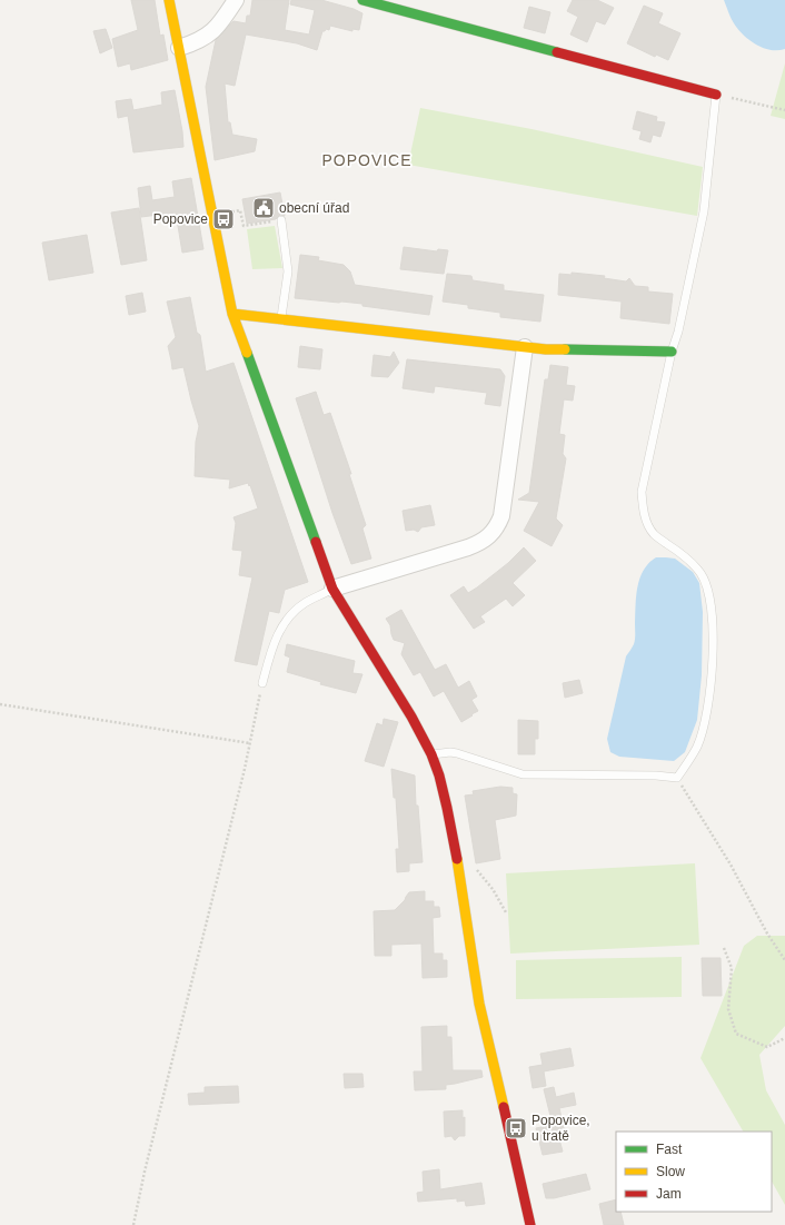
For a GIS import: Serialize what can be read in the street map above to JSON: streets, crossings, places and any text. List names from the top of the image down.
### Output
{
  "districts": ["POPOVICE"],
  "places": {
    "public building": ["obecní úřad"],
    "bus stop": ["Popovice", "Popovice, u tratě"]
  },
  "legend": ["Fast", "Slow", "Jam"]
}
